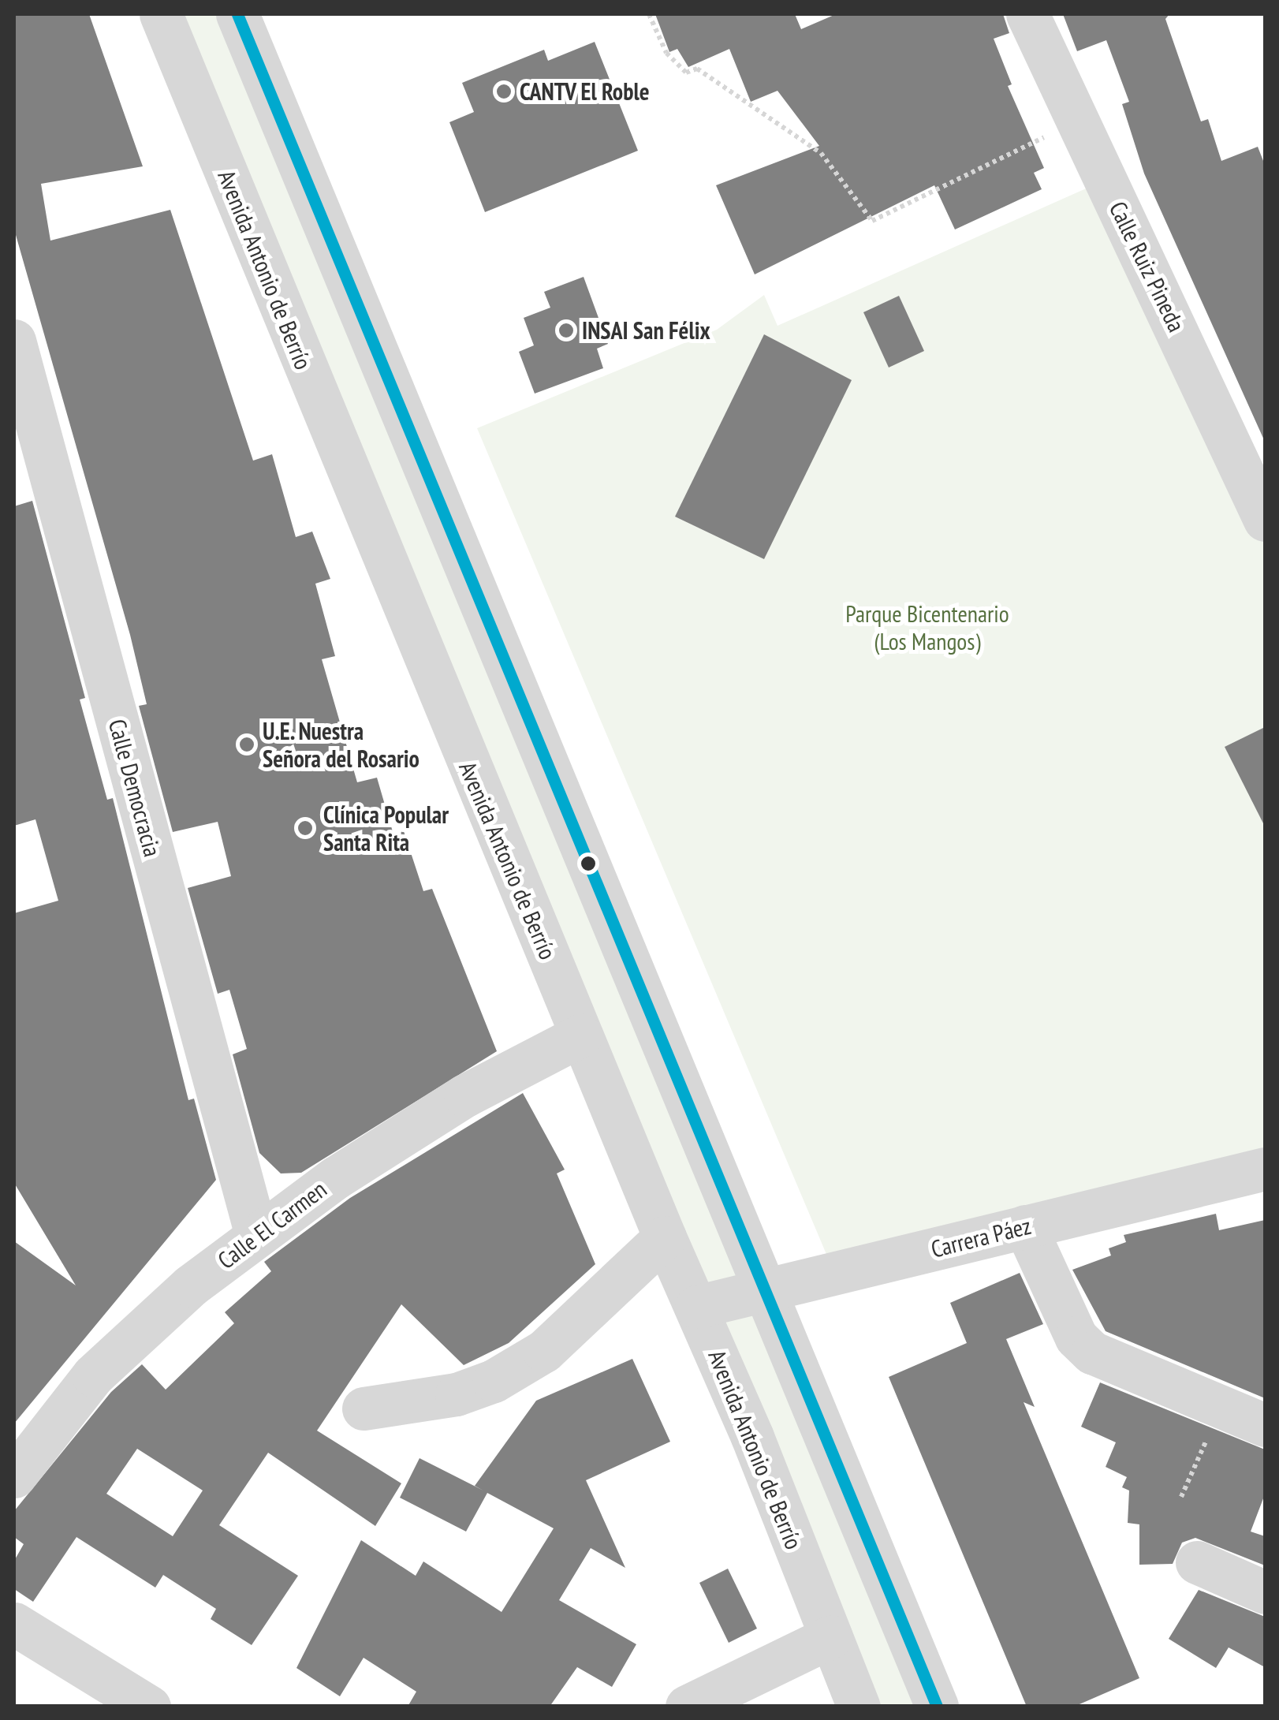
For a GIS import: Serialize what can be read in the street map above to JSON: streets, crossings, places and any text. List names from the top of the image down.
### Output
{
  "streets": {
    "street": [
      "Calle Ruiz Pineda",
      "Avenida Antonio de Berrío",
      "Calle Democracia",
      "Calle El Carmen",
      "Carrera Páez"
    ]
  },
  "crossings": [
    ["Avenida Antonio de Berrío", "Calle El Carmen"],
    ["Avenida Antonio de Berrío", "Carrera Páez"],
    ["Calle Democracia", "Calle El Carmen"]
  ],
  "parks": ["Parque Bicentenario (Los Mangos)"],
  "places": [
    "CANTV El Roble",
    "INSAI San Félix",
    "U.E. Nuestra Señora del Rosario",
    "Clínica Popular Santa Rita"
  ]
}
